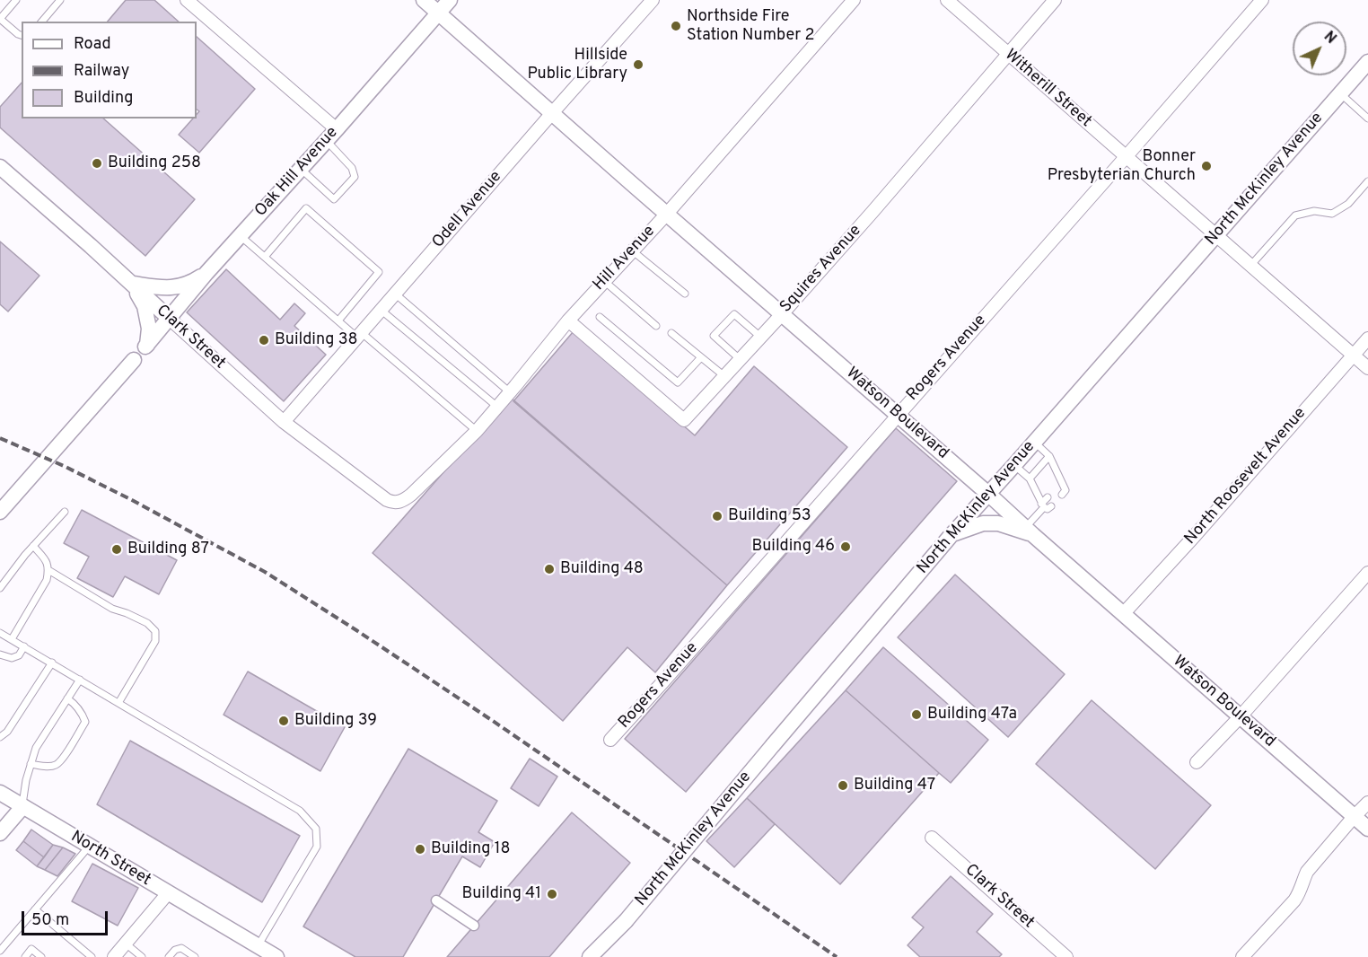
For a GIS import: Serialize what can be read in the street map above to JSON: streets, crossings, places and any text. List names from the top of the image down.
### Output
{
  "streets": {
    "street": [
      "Witherill Street",
      "Oak Hill Avenue",
      "North McKinley Avenue",
      "Odell Avenue",
      "Hill Avenue",
      "Squires Avenue",
      "Clark Street",
      "Rogers Avenue",
      "Watson Boulevard",
      "North Roosevelt Avenue",
      "North Street"
    ]
  },
  "crossings": [
    ["Witherill Street", "North McKinley Avenue"],
    ["Witherill Street", "Squires Avenue"],
    ["Witherill Street", "Rogers Avenue"],
    ["Witherill Street", "North Roosevelt Avenue"],
    ["Oak Hill Avenue", "Clark Street"],
    ["Oak Hill Avenue", "Watson Boulevard"],
    ["North McKinley Avenue", "Watson Boulevard"],
    ["Odell Avenue", "Clark Street"],
    ["Odell Avenue", "Watson Boulevard"],
    ["Hill Avenue", "Squires Avenue"],
    ["Hill Avenue", "Clark Street"],
    ["Hill Avenue", "Watson Boulevard"],
    ["Squires Avenue", "Watson Boulevard"],
    ["Rogers Avenue", "Watson Boulevard"],
    ["Watson Boulevard", "North Roosevelt Avenue"]
  ],
  "places": [
    "Northside Fire Station Number 2",
    "Hillside Public Library",
    "Building 258",
    "Bonner Presbyterian Church",
    "Building 38",
    "Building 53",
    "Building 46",
    "Building 87",
    "Building 48",
    "Building 47a",
    "Building 39",
    "Building 47",
    "Building 18",
    "Building 41"
  ],
  "legend": ["Road", "Railway", "Building"],
  "scale_bar": "50 m",
  "north": "top right"
}
